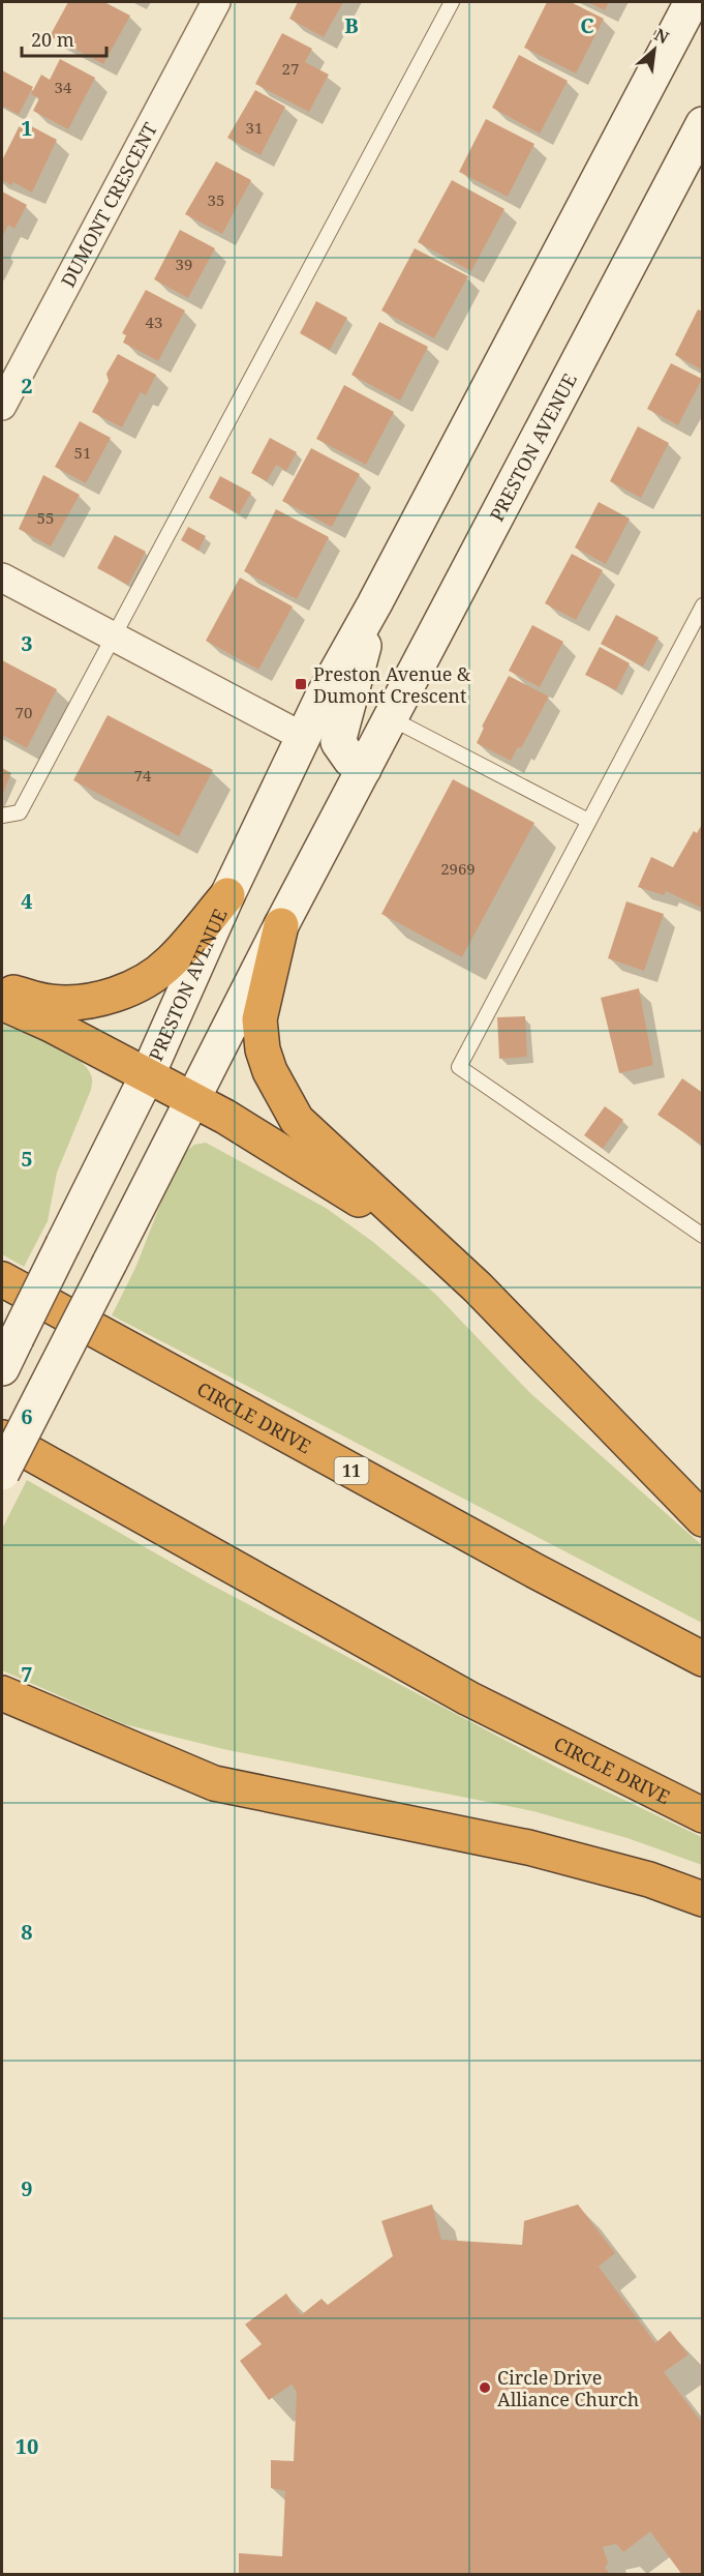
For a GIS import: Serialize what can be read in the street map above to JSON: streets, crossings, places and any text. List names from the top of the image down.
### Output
{
  "streets": {
    "highway": ["CIRCLE DRIVE", "11"],
    "main road": ["PRESTON AVENUE"],
    "street": ["DUMONT CRESCENT"]
  },
  "places": {
    "transit": ["Preston Avenue & Dumont Crescent"],
    "other": ["Circle Drive Alliance Church"]
  },
  "house_numbers": [
    "27",
    "34",
    "31",
    "35",
    "39",
    "43",
    "51",
    "55",
    "70",
    "74",
    "2969"
  ],
  "scale_bar": "20 m",
  "north": "top right",
  "grid": {
    "columns": ["B", "C"],
    "rows": [
      "1",
      "2",
      "3",
      "4",
      "5",
      "6",
      "7",
      "8",
      "9",
      "10"
    ]
  }
}
